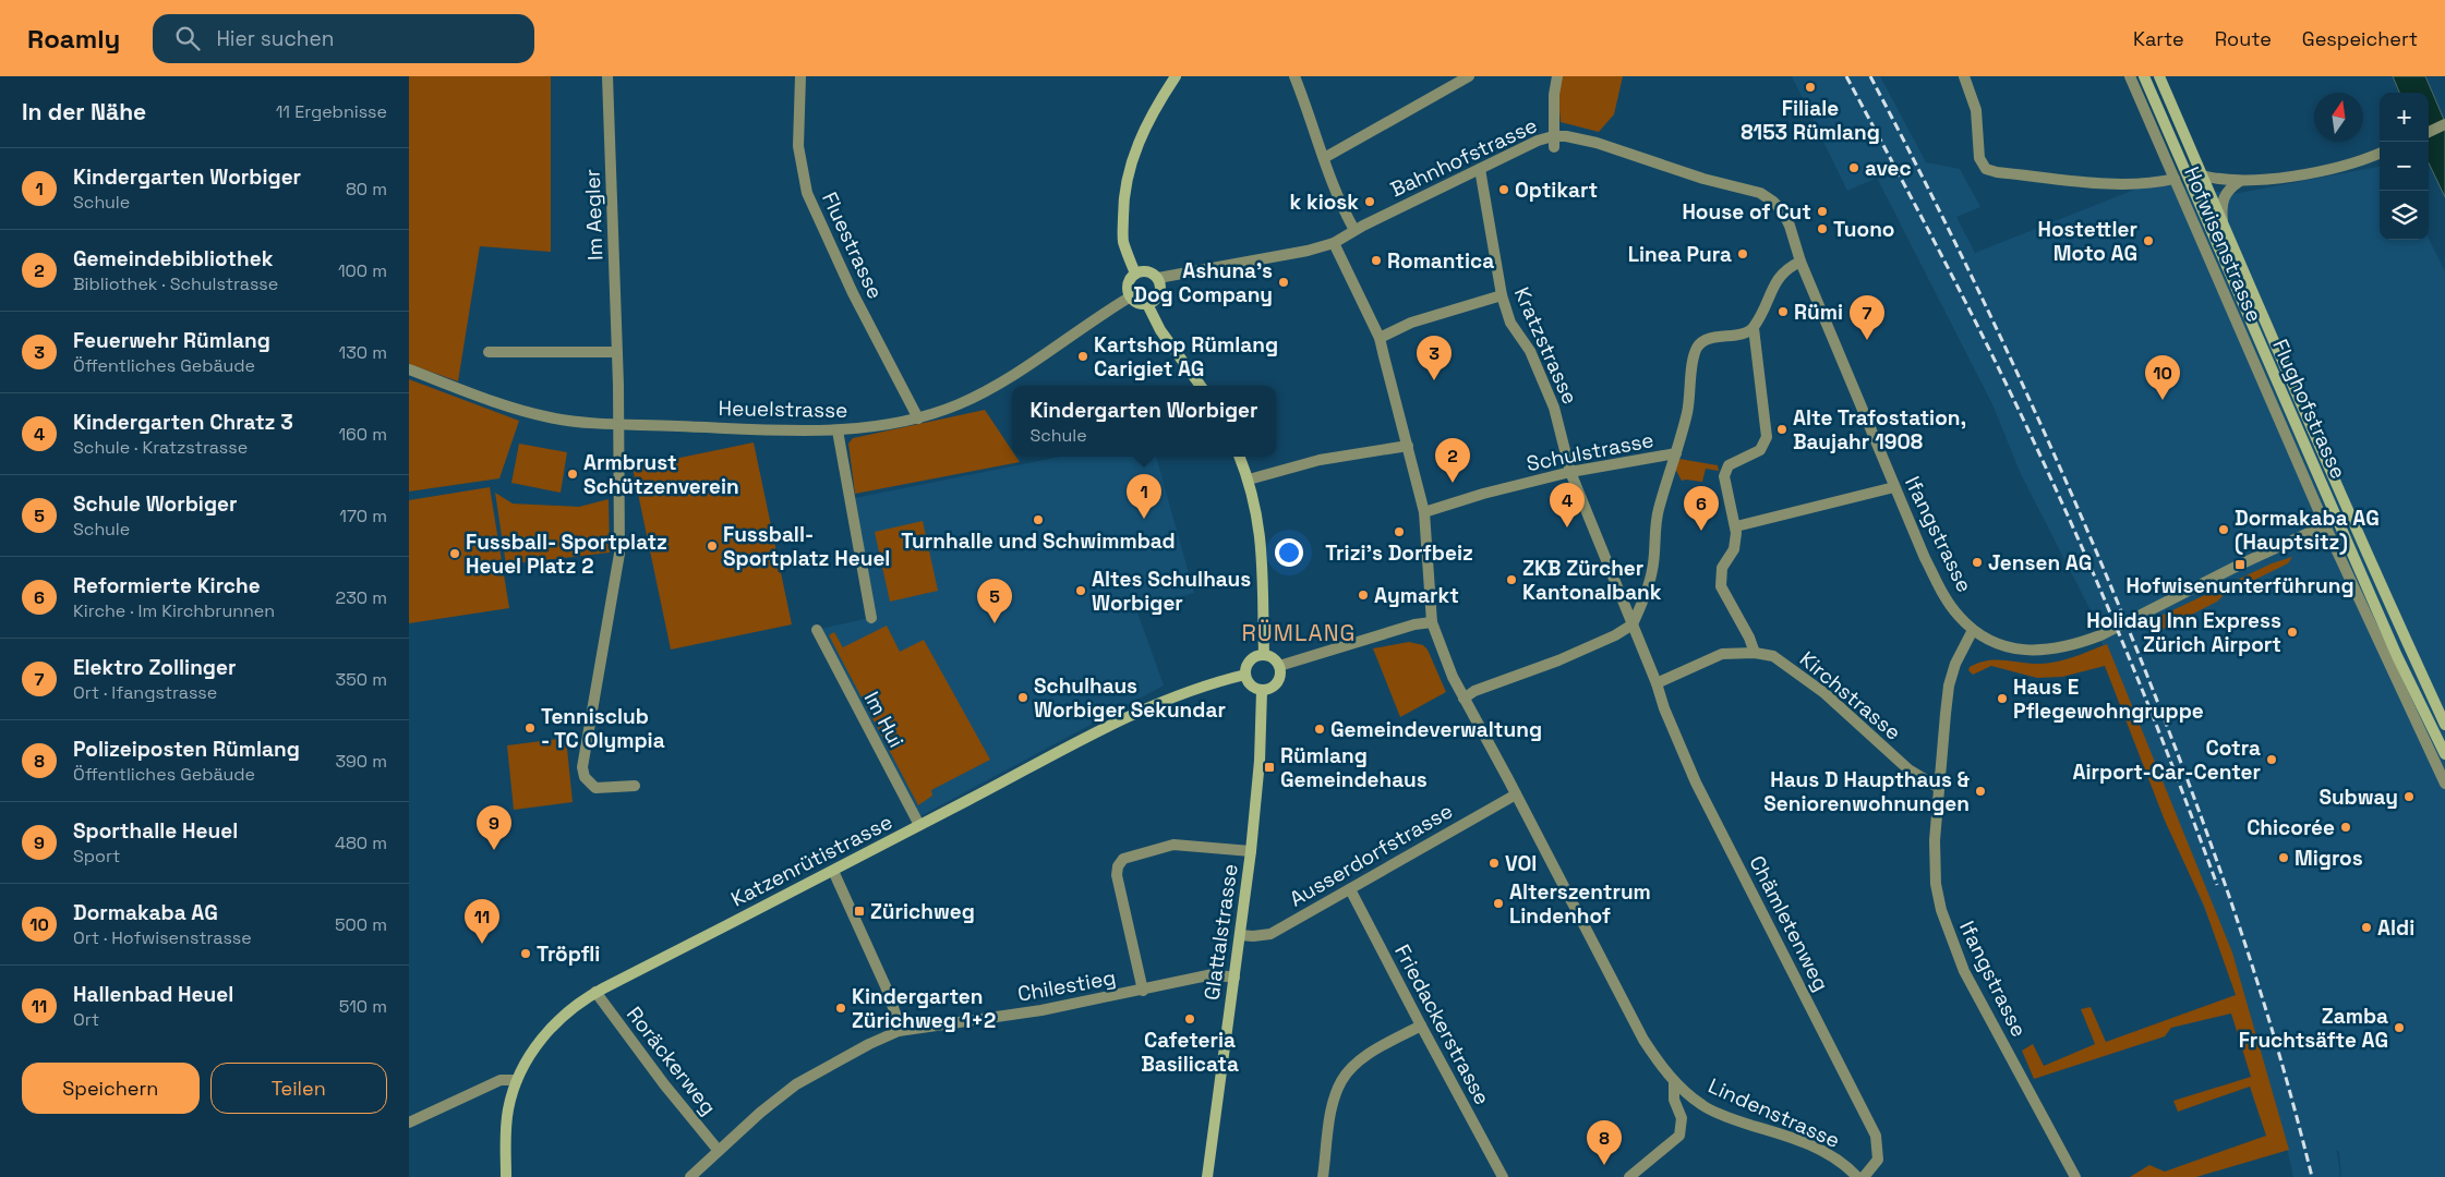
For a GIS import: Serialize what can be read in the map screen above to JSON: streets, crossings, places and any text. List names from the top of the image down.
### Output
{
  "streets": {
    "street": [
      "Bahnhofstrasse",
      "Im Aegler",
      "Hofwisenstrasse",
      "Fluestrasse",
      "Kratzstrasse",
      "Heuelstrasse",
      "Flughofstrasse",
      "Schulstrasse",
      "Ifangstrasse",
      "Kirchstrasse",
      "Im Hui",
      "Ausserdorfstrasse",
      "Katzenrütistrasse",
      "Chämletenweg",
      "Glattalstrasse",
      "Chilestieg",
      "Friedackerstrasse",
      "Roräckerweg",
      "Lindenstrasse"
    ]
  },
  "crossings": [
    ["Bahnhofstrasse", "Kratzstrasse"],
    ["Bahnhofstrasse", "Heuelstrasse"],
    ["Bahnhofstrasse", "Ifangstrasse"],
    ["Bahnhofstrasse", "Lindenstrasse"],
    ["Im Aegler", "Heuelstrasse"],
    ["Fluestrasse", "Heuelstrasse"],
    ["Kratzstrasse", "Schulstrasse"],
    ["Schulstrasse", "Lindenstrasse"],
    ["Ifangstrasse", "Kirchstrasse"],
    ["Kirchstrasse", "Chämletenweg"],
    ["Im Hui", "Katzenrütistrasse"],
    ["Ausserdorfstrasse", "Glattalstrasse"],
    ["Ausserdorfstrasse", "Friedackerstrasse"],
    ["Ausserdorfstrasse", "Lindenstrasse"],
    ["Katzenrütistrasse", "Glattalstrasse"],
    ["Katzenrütistrasse", "Roräckerweg"],
    ["Glattalstrasse", "Chilestieg"],
    ["Chilestieg", "Roräckerweg"]
  ],
  "districts": ["RÜMLANG"],
  "places": {
    "other": [
      "Filiale 8153 Rümlang",
      "avec",
      "Optikart",
      "k kiosk",
      "House of Cut",
      "Tuono",
      "Hostettler Moto AG",
      "Linea Pura",
      "Romantica",
      "Ashuna's Dog Company",
      "Rümi",
      "Kartshop Rümlang Carigiet AG",
      "Alte Trafostation, Baujahr 1908",
      "Armbrust Schützenverein",
      "Turnhalle und Schwimmbad",
      "Dormakaba AG (Hauptsitz)",
      "Trizi's Dorfbeiz",
      "Fussball- Sportplatz Heuel",
      "Fussball- Sportplatz Heuel Platz 2",
      "Jensen AG",
      "ZKB Zürcher Kantonalbank",
      "Altes Schulhaus Worbiger",
      "Aymarkt",
      "Holiday Inn Express Zürich Airport",
      "Schulhaus Worbiger Sekundar",
      "Haus E Pflegewohngruppe",
      "Tennisclub - TC Olympia",
      "Gemeindeverwaltung",
      "Cotra Airport-Car-Center",
      "Haus D Haupthaus & Seniorenwohnungen",
      "Subway",
      "Chicorée",
      "Migros",
      "VOI",
      "Alterszentrum Lindenhof",
      "Aldi",
      "Tröpfli",
      "Kindergarten Zürichweg 1+2",
      "Cafeteria Basilicata",
      "Zamba Fruchtsäfte AG"
    ],
    "transit": ["Hofwisenunterführung", "Rümlang Gemeindehaus", "Zürichweg"]
  },
  "north": "top",
  "page": {
    "header": "Roamly",
    "search": "Hier suchen",
    "nav": ["Karte", "Route", "Gespeichert"],
    "heading": ["In der Nähe", "11 Ergebnisse"],
    "map_buttons": ["+", "−"],
    "list": [
      {
        "mark": "1",
        "name": "Kindergarten Worbiger",
        "note": "Schule",
        "value": "80 m"
      },
      {
        "mark": "2",
        "name": "Gemeindebibliothek",
        "note": "Bibliothek · Schulstrasse",
        "value": "100 m"
      },
      {
        "mark": "3",
        "name": "Feuerwehr Rümlang",
        "note": "Öffentliches Gebäude",
        "value": "130 m"
      },
      {
        "mark": "4",
        "name": "Kindergarten Chratz 3",
        "note": "Schule · Kratzstrasse",
        "value": "160 m"
      },
      {
        "mark": "5",
        "name": "Schule Worbiger",
        "note": "Schule",
        "value": "170 m"
      },
      {
        "mark": "6",
        "name": "Reformierte Kirche",
        "note": "Kirche · Im Kirchbrunnen",
        "value": "230 m"
      },
      {
        "mark": "7",
        "name": "Elektro Zollinger",
        "note": "Ort · Ifangstrasse",
        "value": "350 m"
      },
      {
        "mark": "8",
        "name": "Polizeiposten Rümlang",
        "note": "Öffentliches Gebäude",
        "value": "390 m"
      },
      {
        "mark": "9",
        "name": "Sporthalle Heuel",
        "note": "Sport",
        "value": "480 m"
      },
      {
        "mark": "10",
        "name": "Dormakaba AG",
        "note": "Ort · Hofwisenstrasse",
        "value": "500 m"
      },
      {
        "mark": "11",
        "name": "Hallenbad Heuel",
        "note": "Ort",
        "value": "510 m"
      }
    ],
    "pins": [
      "7",
      "3",
      "10",
      "2",
      "1",
      "4",
      "6",
      "5",
      "9",
      "11",
      "8"
    ],
    "popup": ["Kindergarten Worbiger", "Schule"],
    "buttons": ["Speichern", "Teilen"]
  }
}
